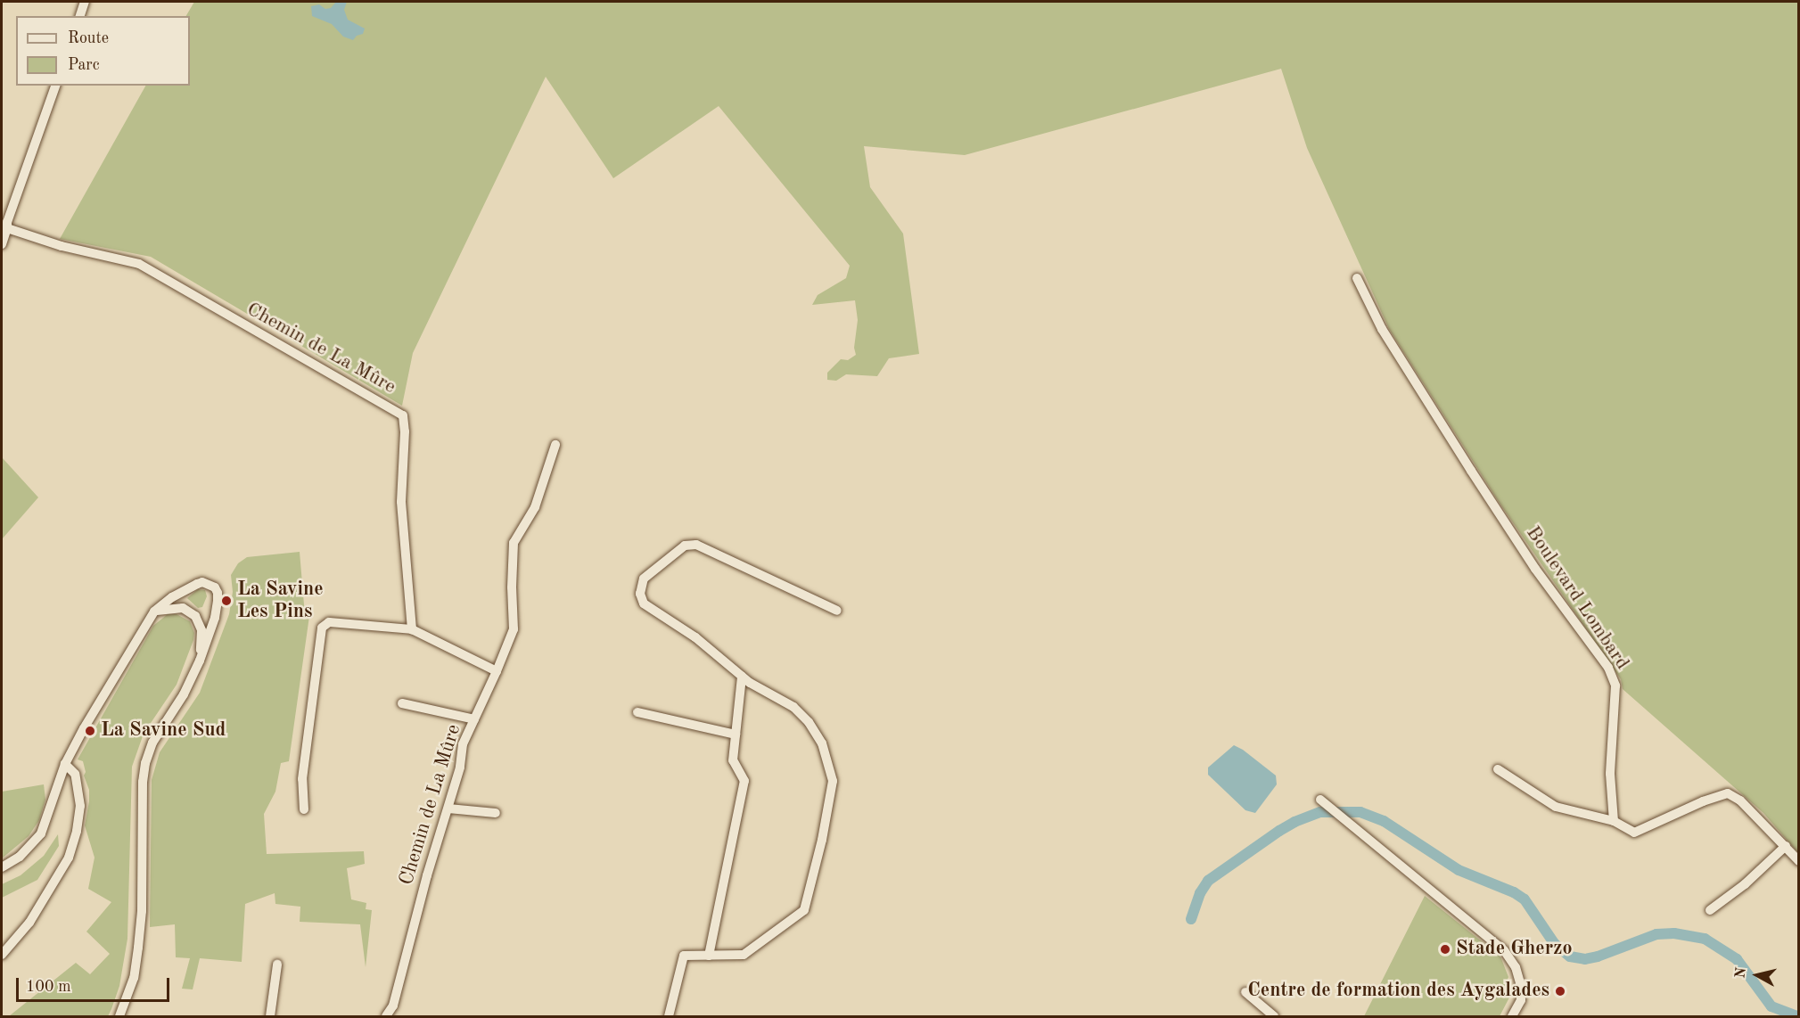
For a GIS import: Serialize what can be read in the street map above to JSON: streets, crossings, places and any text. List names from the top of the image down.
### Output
{
  "streets": {
    "street": ["Chemin de La Mûre", "Boulevard Lombard"]
  },
  "places": [
    "La Savine Les Pins",
    "La Savine Sud",
    "Stade Gherzo",
    "Centre de formation des Aygalades"
  ],
  "legend": ["Route", "Parc"],
  "scale_bar": "100 m",
  "north": "left"
}
